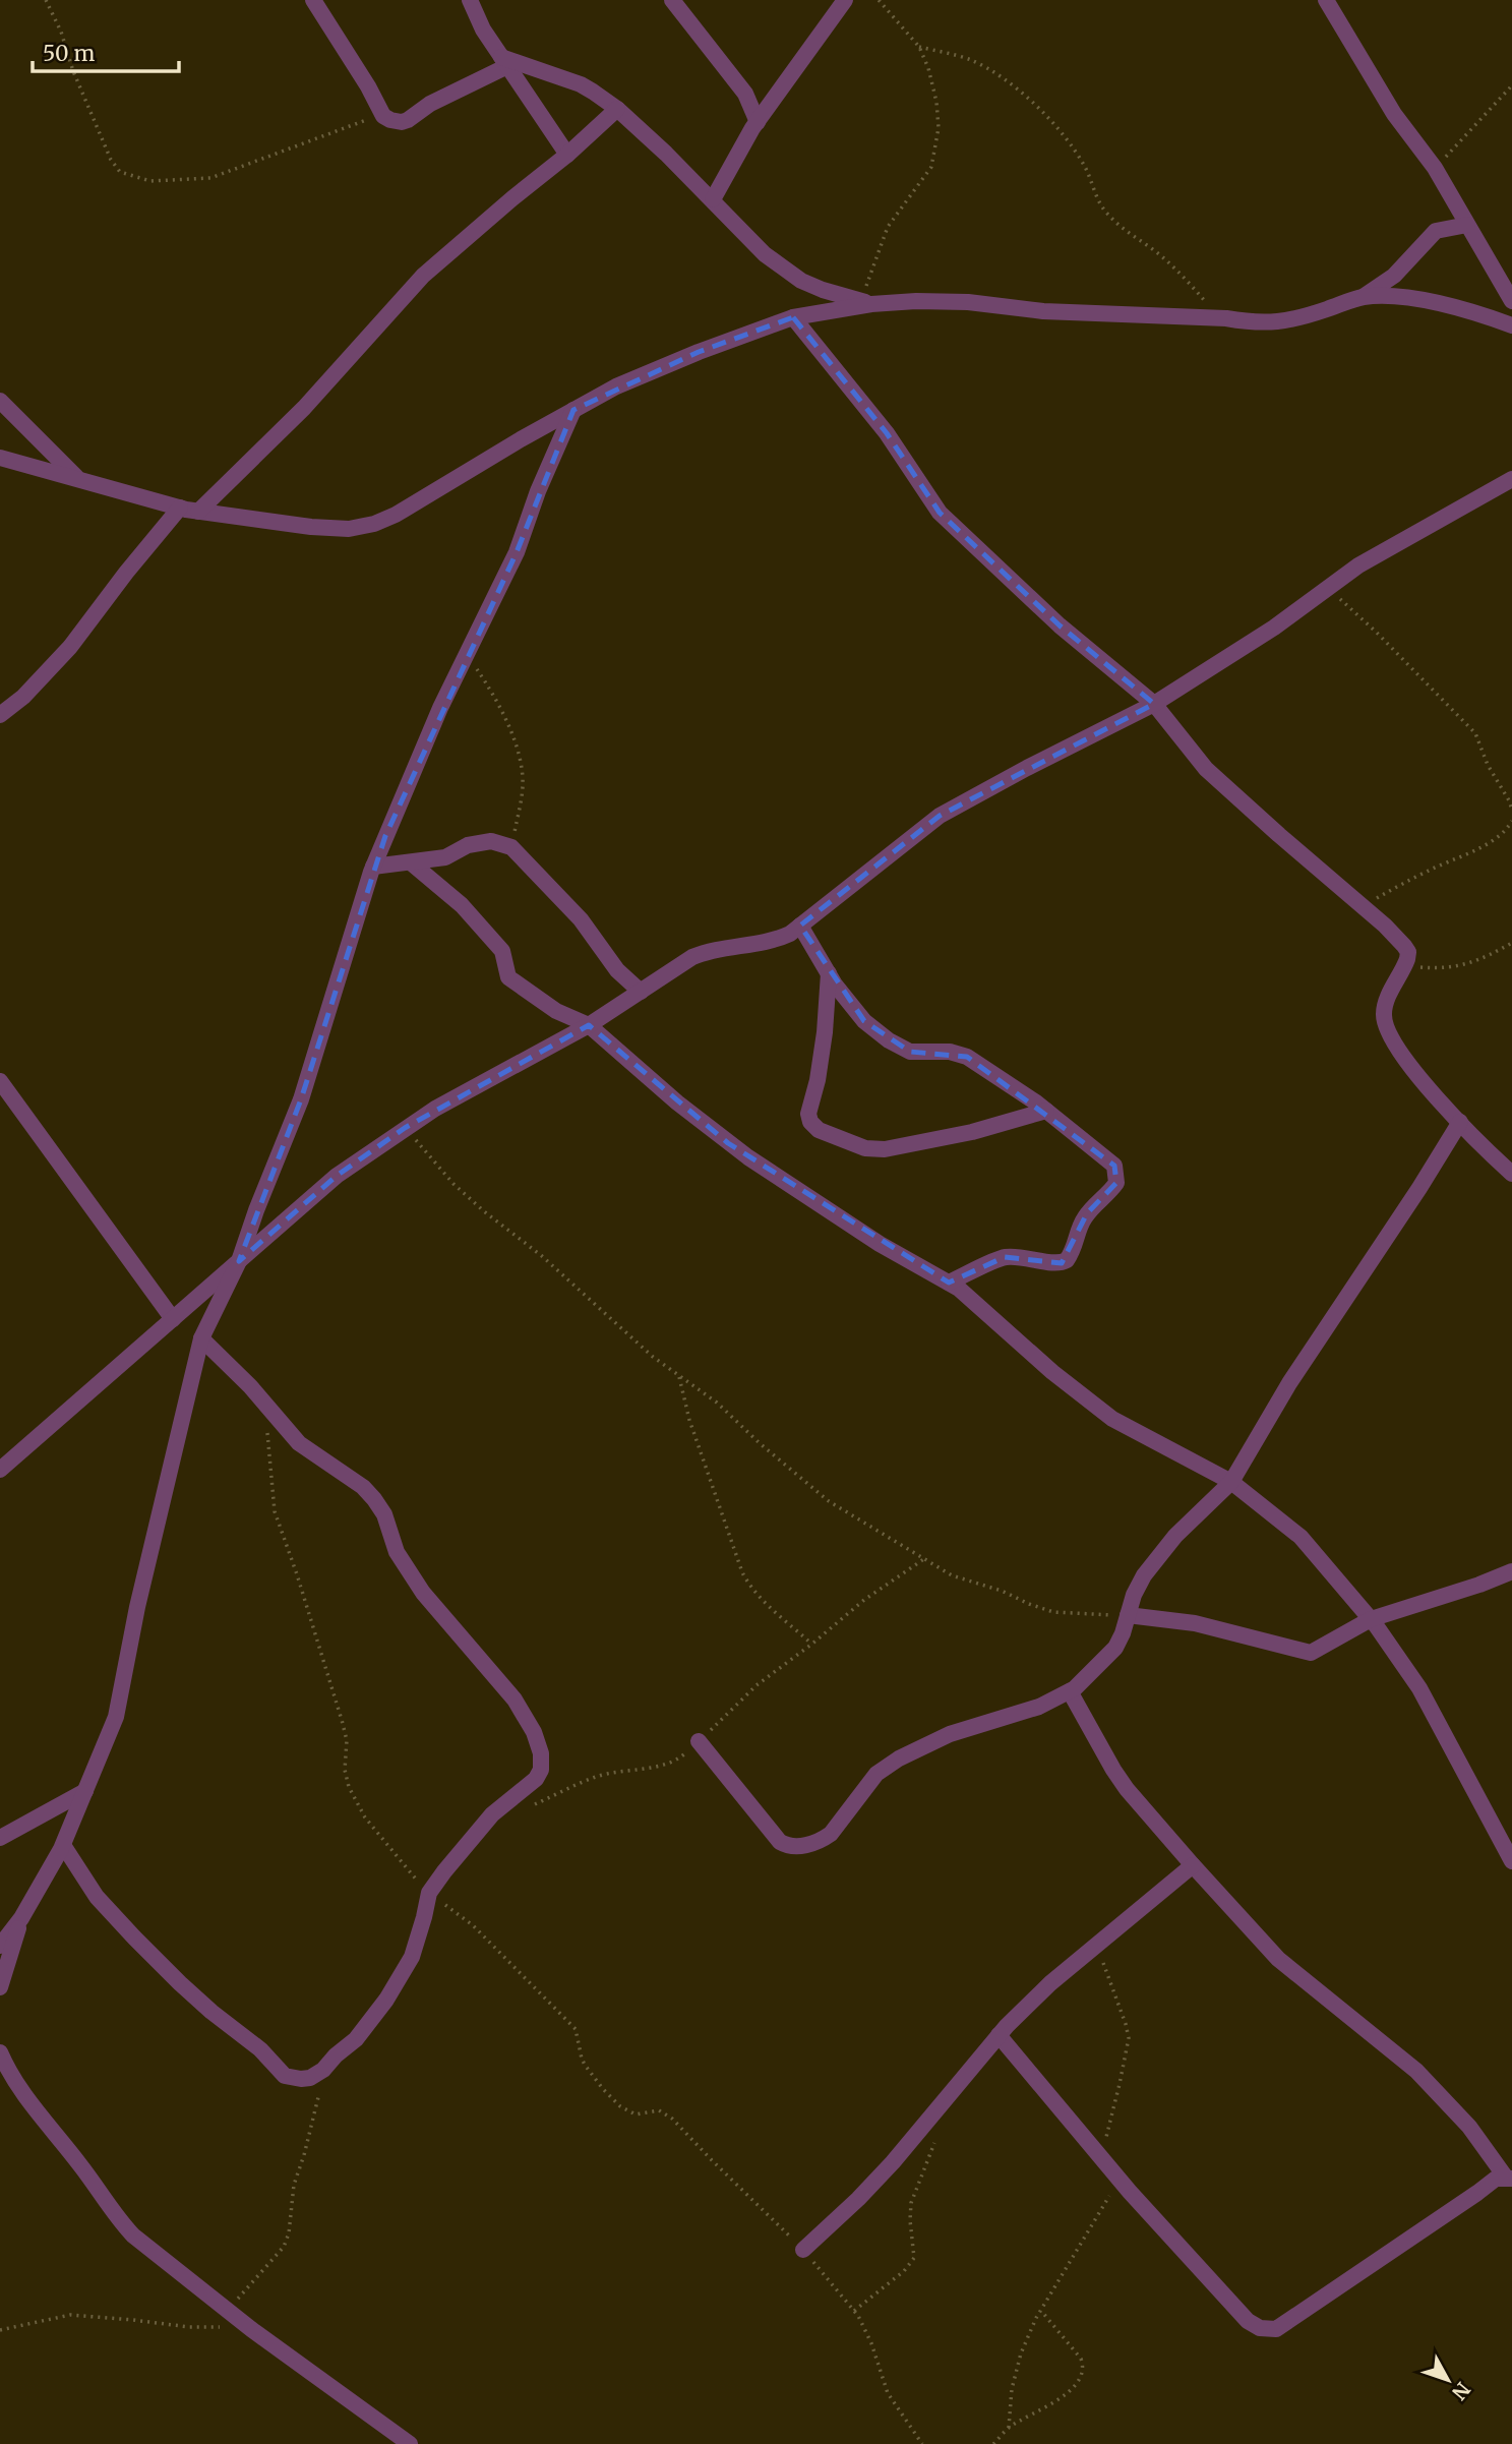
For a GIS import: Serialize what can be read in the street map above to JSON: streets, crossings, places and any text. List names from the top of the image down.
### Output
{
  "scale_bar": "50 m",
  "north": "bottom right"
}
